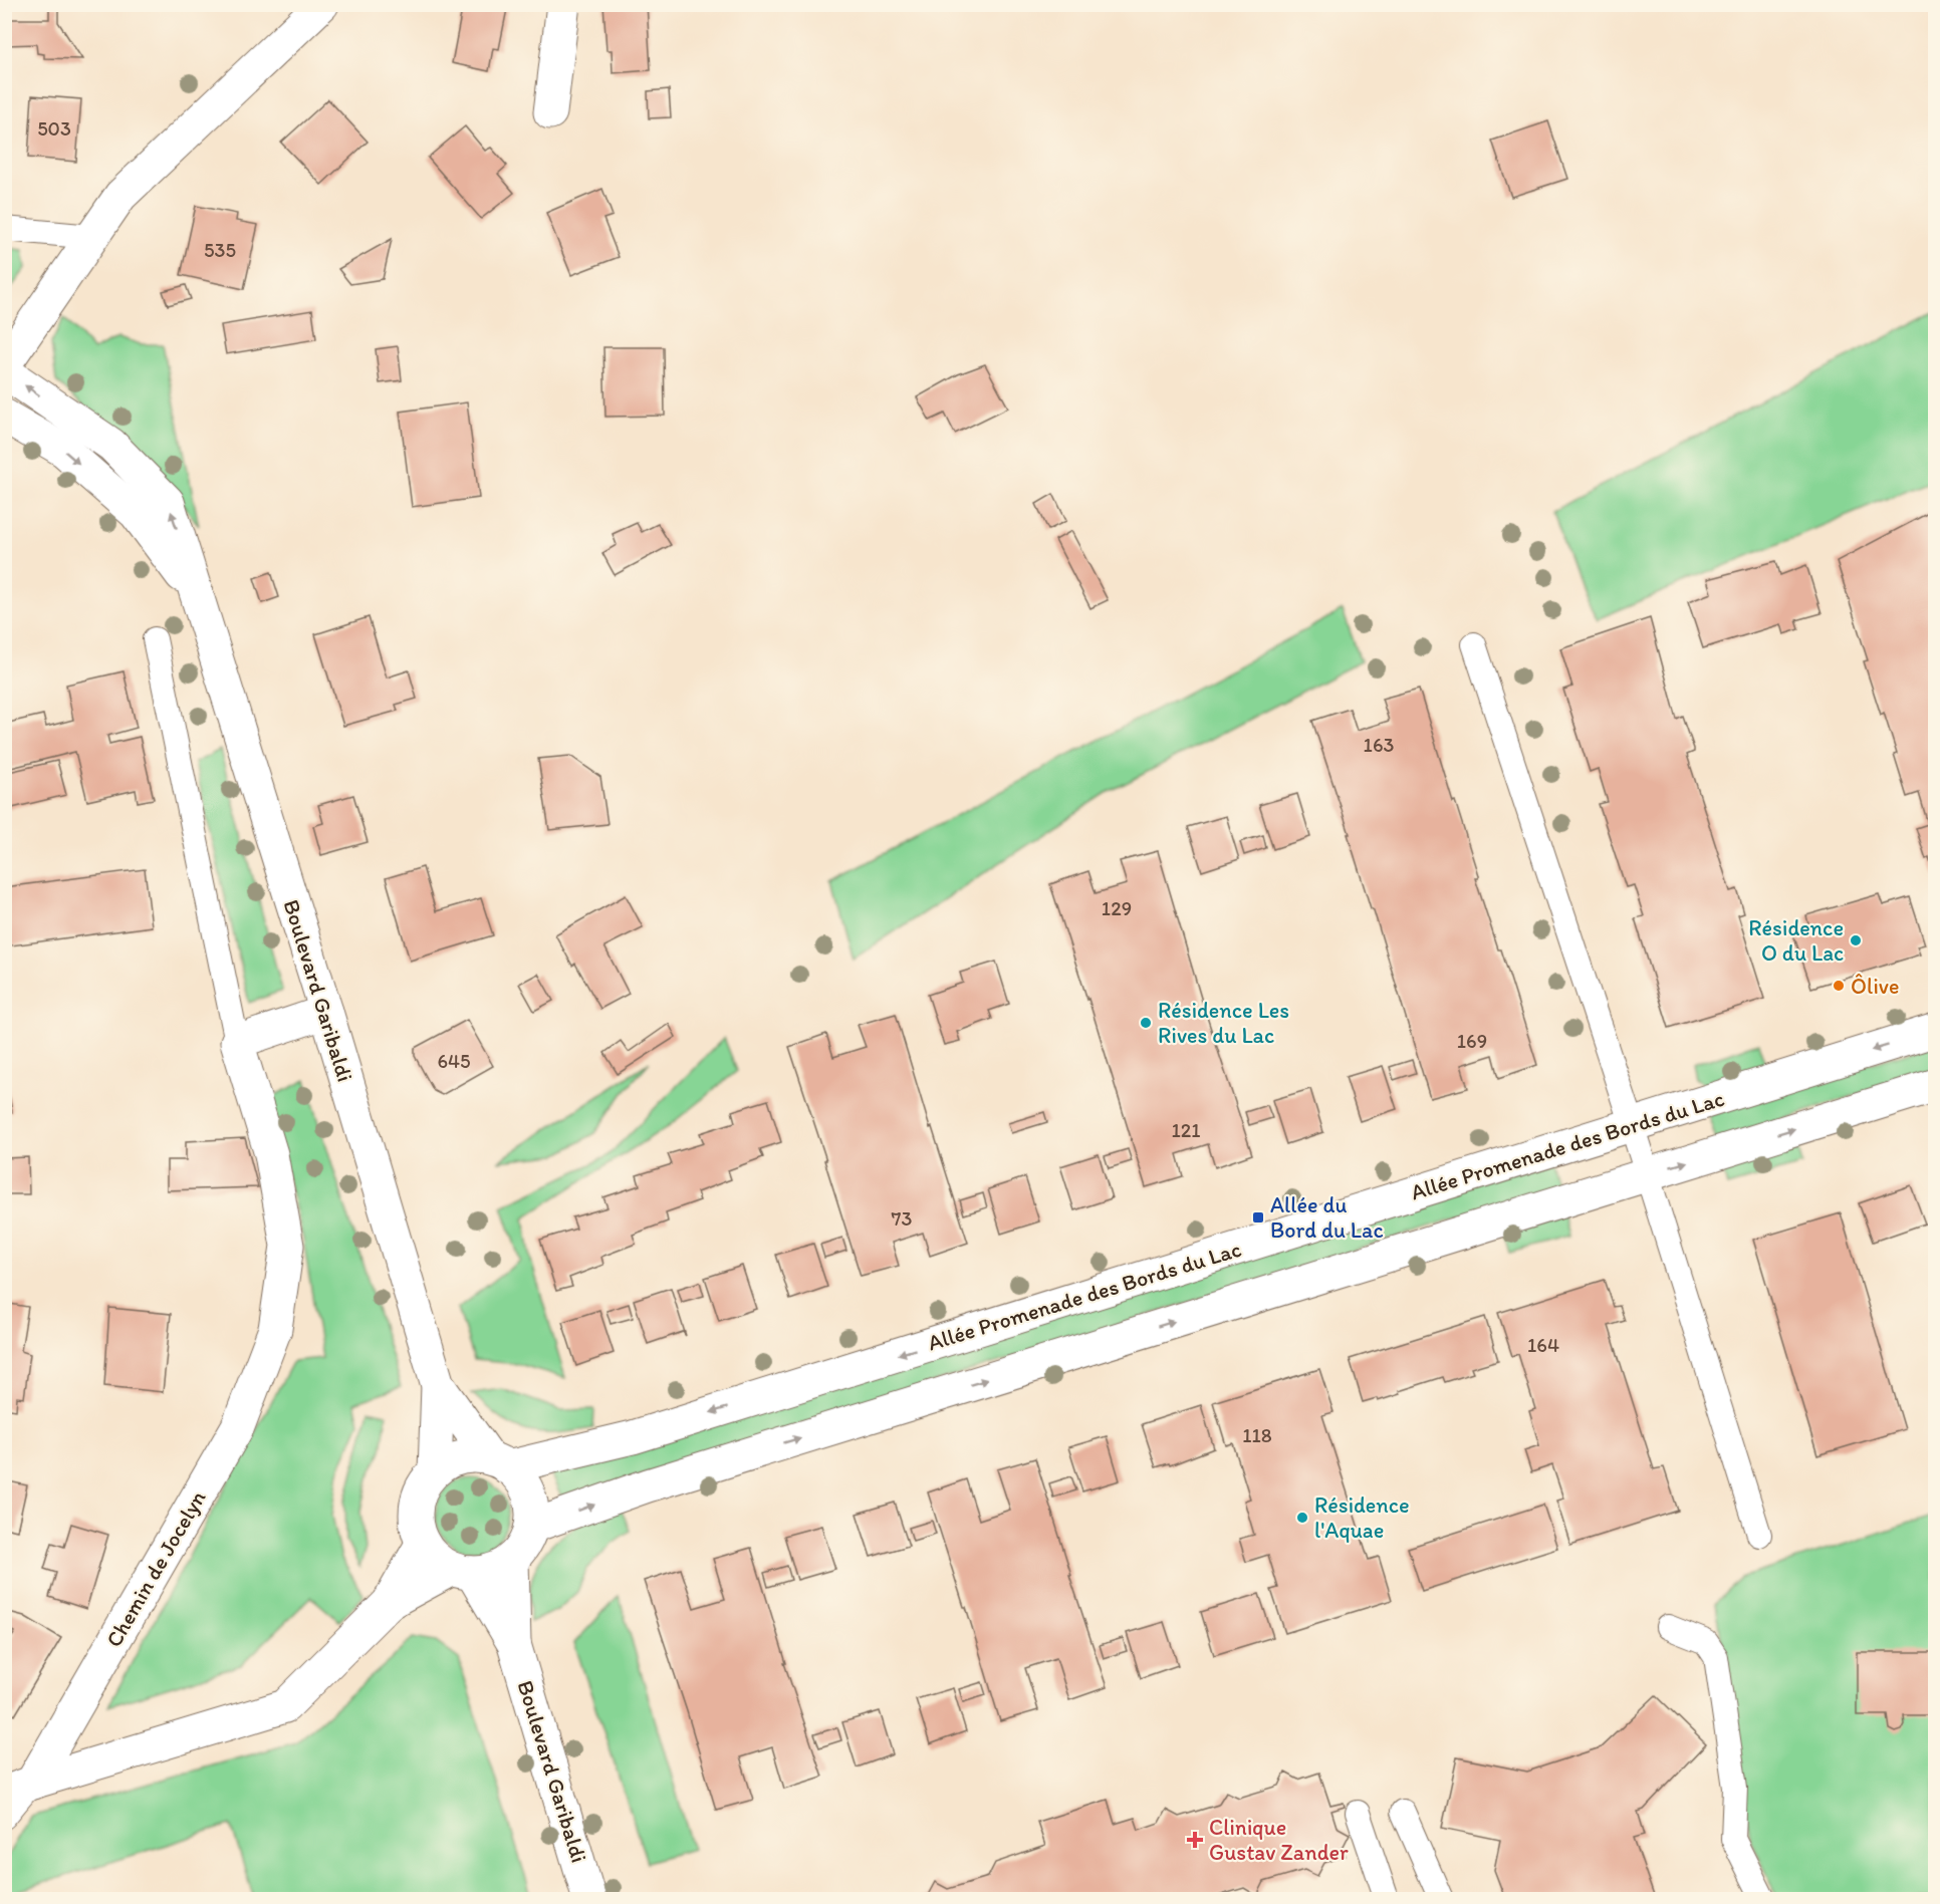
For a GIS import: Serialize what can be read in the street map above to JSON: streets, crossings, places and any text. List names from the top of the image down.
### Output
{
  "streets": {
    "street": ["Boulevard Garibaldi", "Allée Promenade des Bords du Lac", "Chemin de Jocelyn"]
  },
  "crossings": [
    ["Boulevard Garibaldi", "Allée Promenade des Bords du Lac"]
  ],
  "places": {
    "other": [
      "Résidence O du Lac",
      "Ôlive",
      "Résidence Les Rives du Lac",
      "Résidence l'Aquae"
    ],
    "transit": ["Allée du Bord du Lac"],
    "health": ["Clinique Gustav Zander"]
  },
  "house_numbers": [
    "503",
    "535",
    "163",
    "129",
    "169",
    "645",
    "121",
    "73",
    "164",
    "118"
  ]
}
